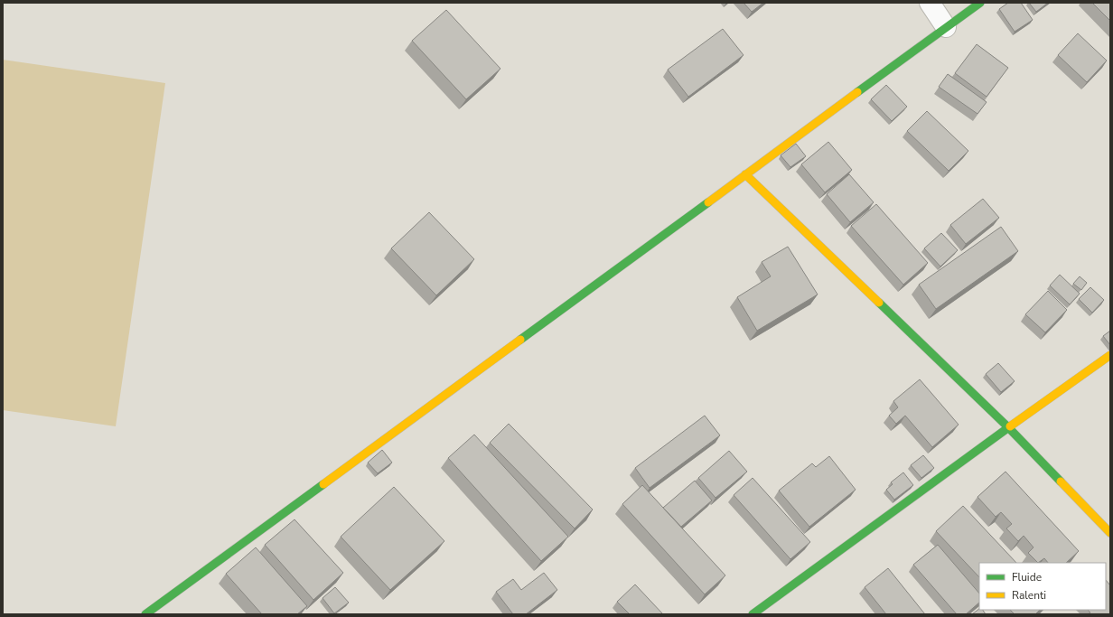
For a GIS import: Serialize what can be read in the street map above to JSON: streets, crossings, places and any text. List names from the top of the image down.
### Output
{
  "legend": ["Fluide", "Ralenti"]
}
